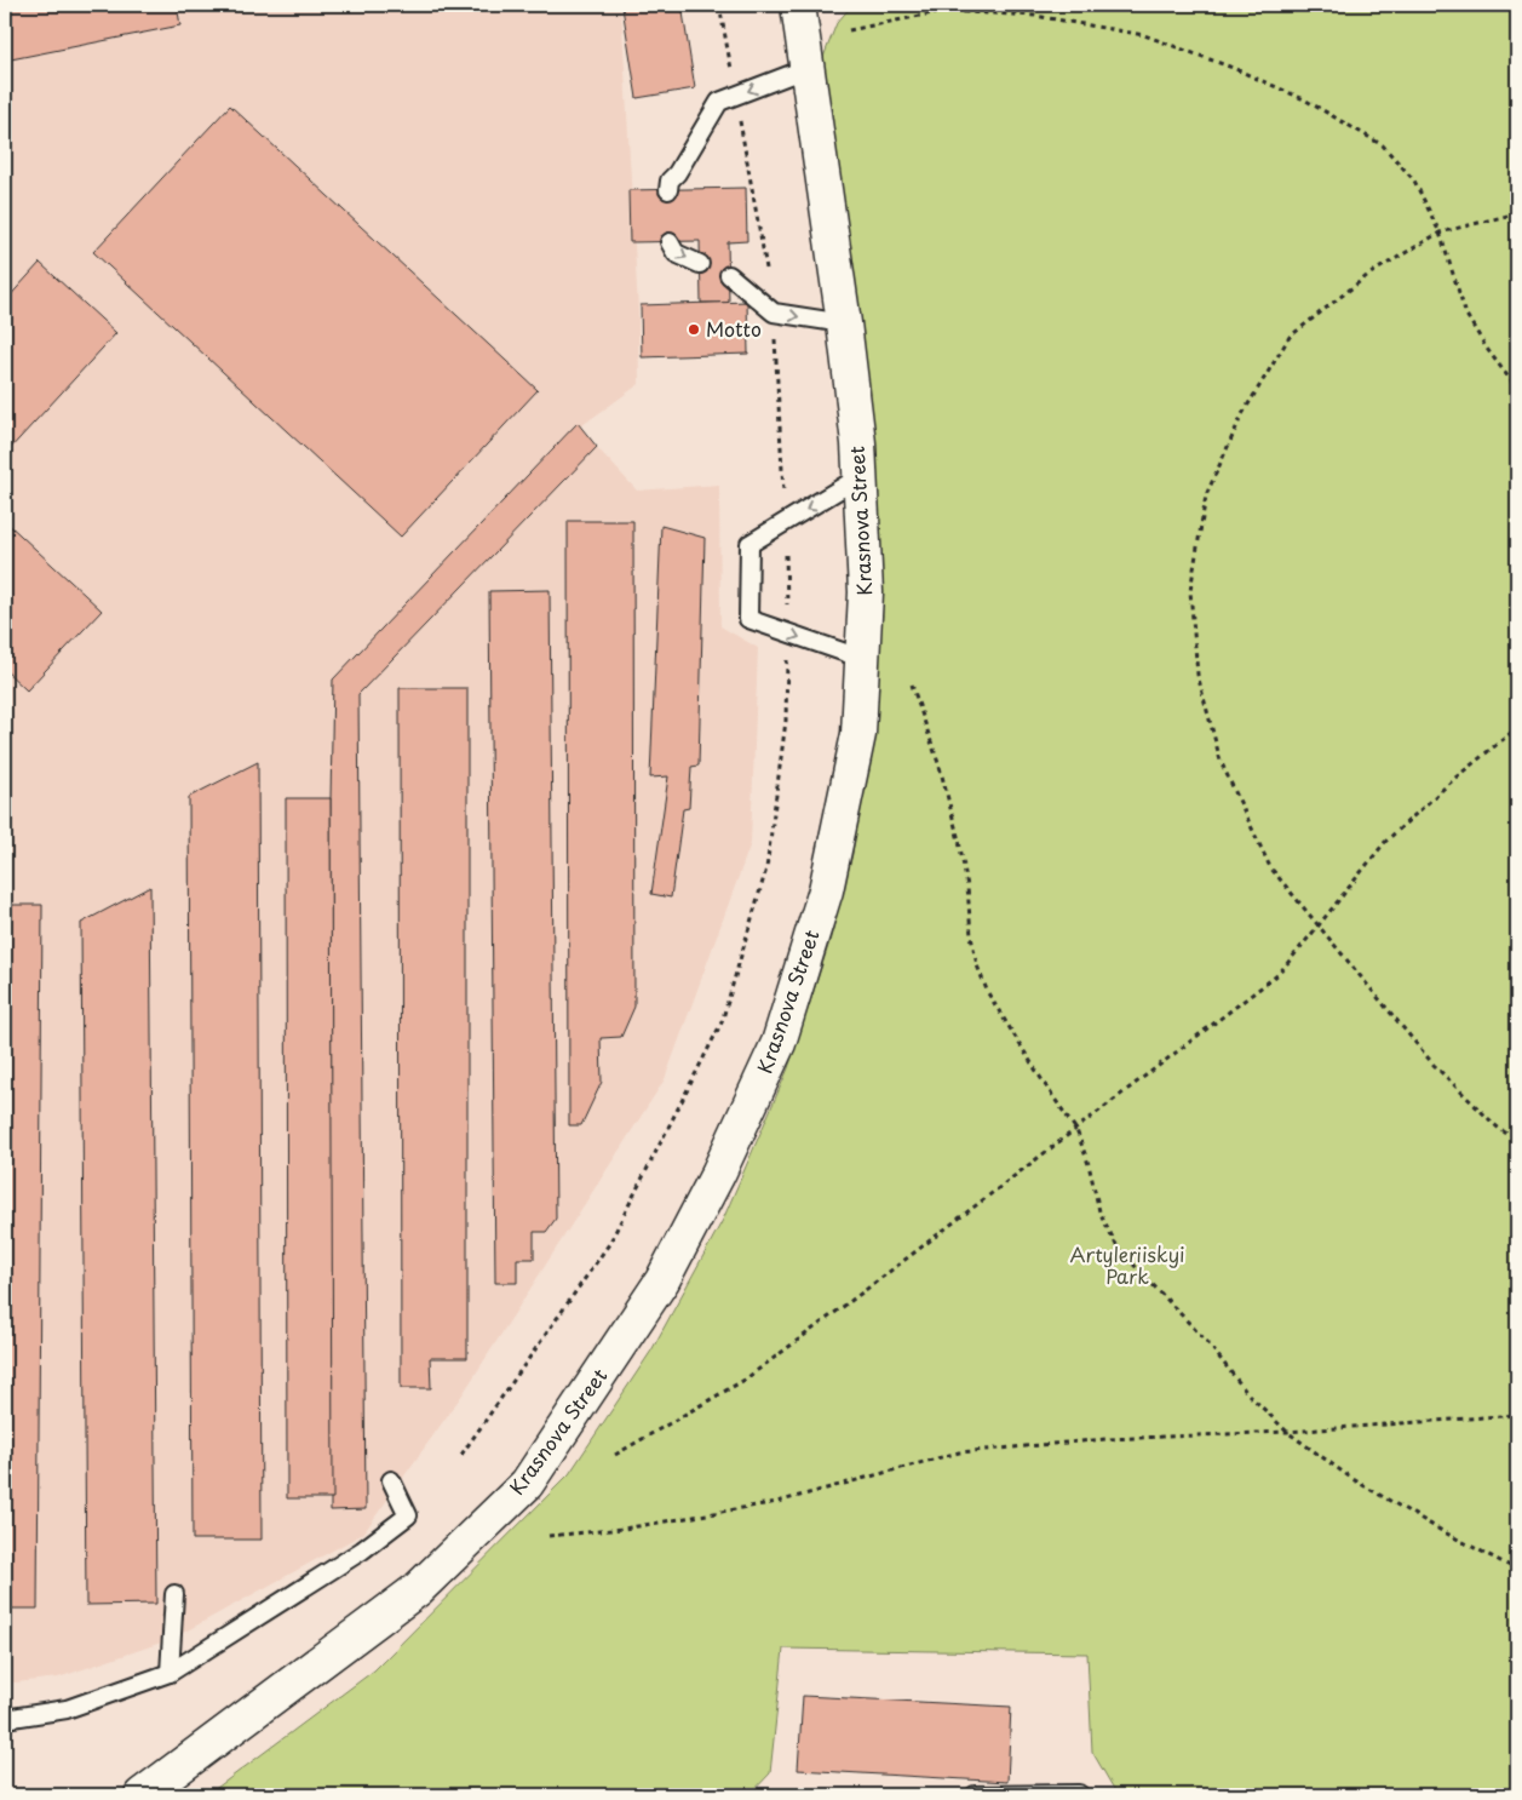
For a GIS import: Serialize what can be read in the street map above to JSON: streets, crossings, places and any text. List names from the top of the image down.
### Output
{
  "streets": {
    "main road": ["Krasnova Street"]
  },
  "parks": ["Artyleriiskyi Park"],
  "places": ["Motto"]
}
